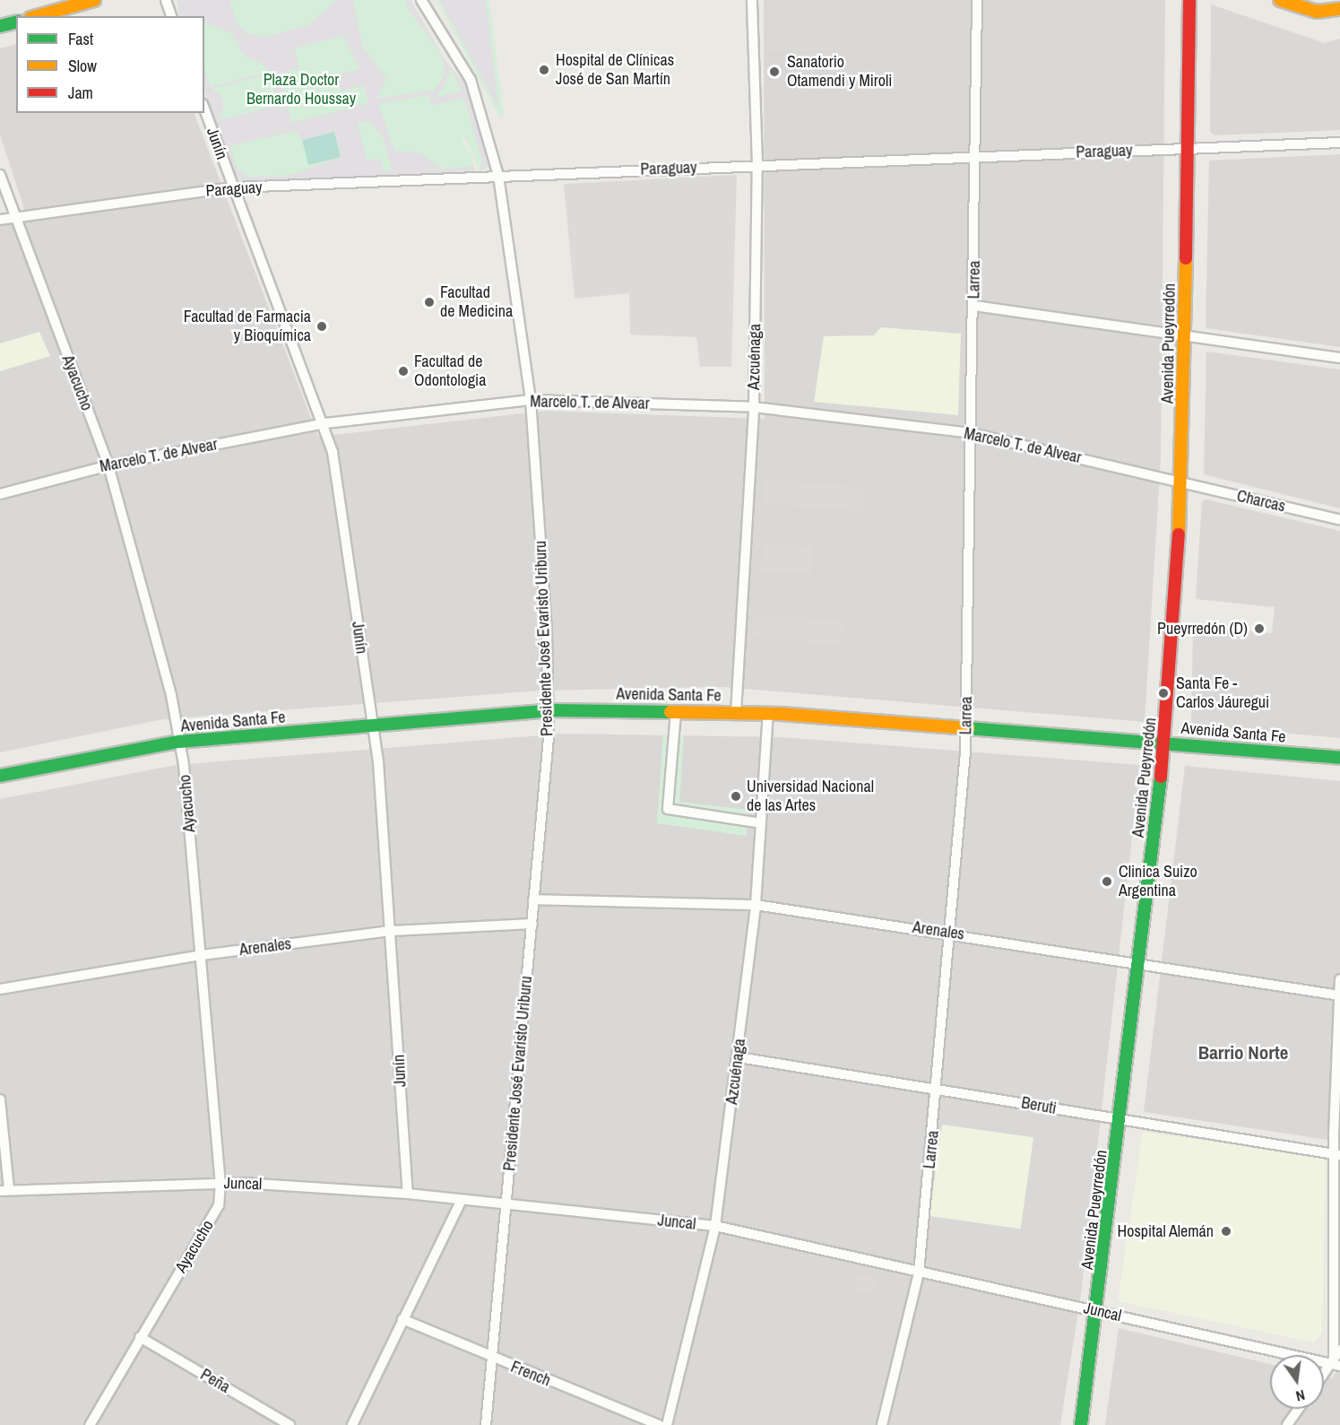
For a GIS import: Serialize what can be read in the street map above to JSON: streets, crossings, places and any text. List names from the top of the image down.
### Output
{
  "streets": {
    "main road": ["Avenida Pueyrredón", "Avenida Santa Fe"],
    "street": [
      "Junín",
      "Paraguay",
      "Larrea",
      "Azcuénaga",
      "Ayacucho",
      "Marcelo T. de Alvear",
      "Charcas",
      "Presidente José Evaristo Uriburu",
      "Arenales",
      "Beruti",
      "Juncal",
      "French",
      "Peña"
    ]
  },
  "crossings": [
    ["Junín", "Paraguay"],
    ["Junín", "Marcelo T. de Alvear"],
    ["Junín", "Avenida Santa Fe"],
    ["Junín", "Arenales"],
    ["Junín", "Juncal"],
    ["Paraguay", "Larrea"],
    ["Paraguay", "Avenida Pueyrredón"],
    ["Paraguay", "Azcuénaga"],
    ["Paraguay", "Ayacucho"],
    ["Paraguay", "Presidente José Evaristo Uriburu"],
    ["Larrea", "Marcelo T. de Alvear"],
    ["Larrea", "Avenida Santa Fe"],
    ["Larrea", "Arenales"],
    ["Larrea", "Beruti"],
    ["Larrea", "Juncal"],
    ["Avenida Pueyrredón", "Marcelo T. de Alvear"],
    ["Avenida Pueyrredón", "Charcas"],
    ["Avenida Pueyrredón", "Avenida Santa Fe"],
    ["Avenida Pueyrredón", "Arenales"],
    ["Avenida Pueyrredón", "Beruti"],
    ["Avenida Pueyrredón", "Juncal"],
    ["Azcuénaga", "Marcelo T. de Alvear"],
    ["Azcuénaga", "Avenida Santa Fe"],
    ["Azcuénaga", "Arenales"],
    ["Azcuénaga", "Beruti"],
    ["Azcuénaga", "Juncal"],
    ["Ayacucho", "Marcelo T. de Alvear"],
    ["Ayacucho", "Avenida Santa Fe"],
    ["Ayacucho", "Arenales"],
    ["Ayacucho", "Juncal"],
    ["Ayacucho", "Peña"],
    ["Marcelo T. de Alvear", "Charcas"],
    ["Marcelo T. de Alvear", "Presidente José Evaristo Uriburu"],
    ["Presidente José Evaristo Uriburu", "Avenida Santa Fe"],
    ["Presidente José Evaristo Uriburu", "Arenales"],
    ["Presidente José Evaristo Uriburu", "Juncal"],
    ["Presidente José Evaristo Uriburu", "French"]
  ],
  "districts": ["Barrio Norte"],
  "parks": ["Plaza Doctor Bernardo Houssay"],
  "places": [
    "Hospital de Clínicas José de San Martín",
    "Sanatorio Otamendi y Miroli",
    "Facultad de Medicina",
    "Facultad de Farmacia y Bioquímica",
    "Facultad de Odontologia",
    "Pueyrredón (D)",
    "Santa Fe - Carlos Jáuregui",
    "Universidad Nacional de las Artes",
    "Clinica Suizo Argentina",
    "Hospital Alemán"
  ],
  "legend": ["Fast", "Slow", "Jam"],
  "north": "bottom"
}
